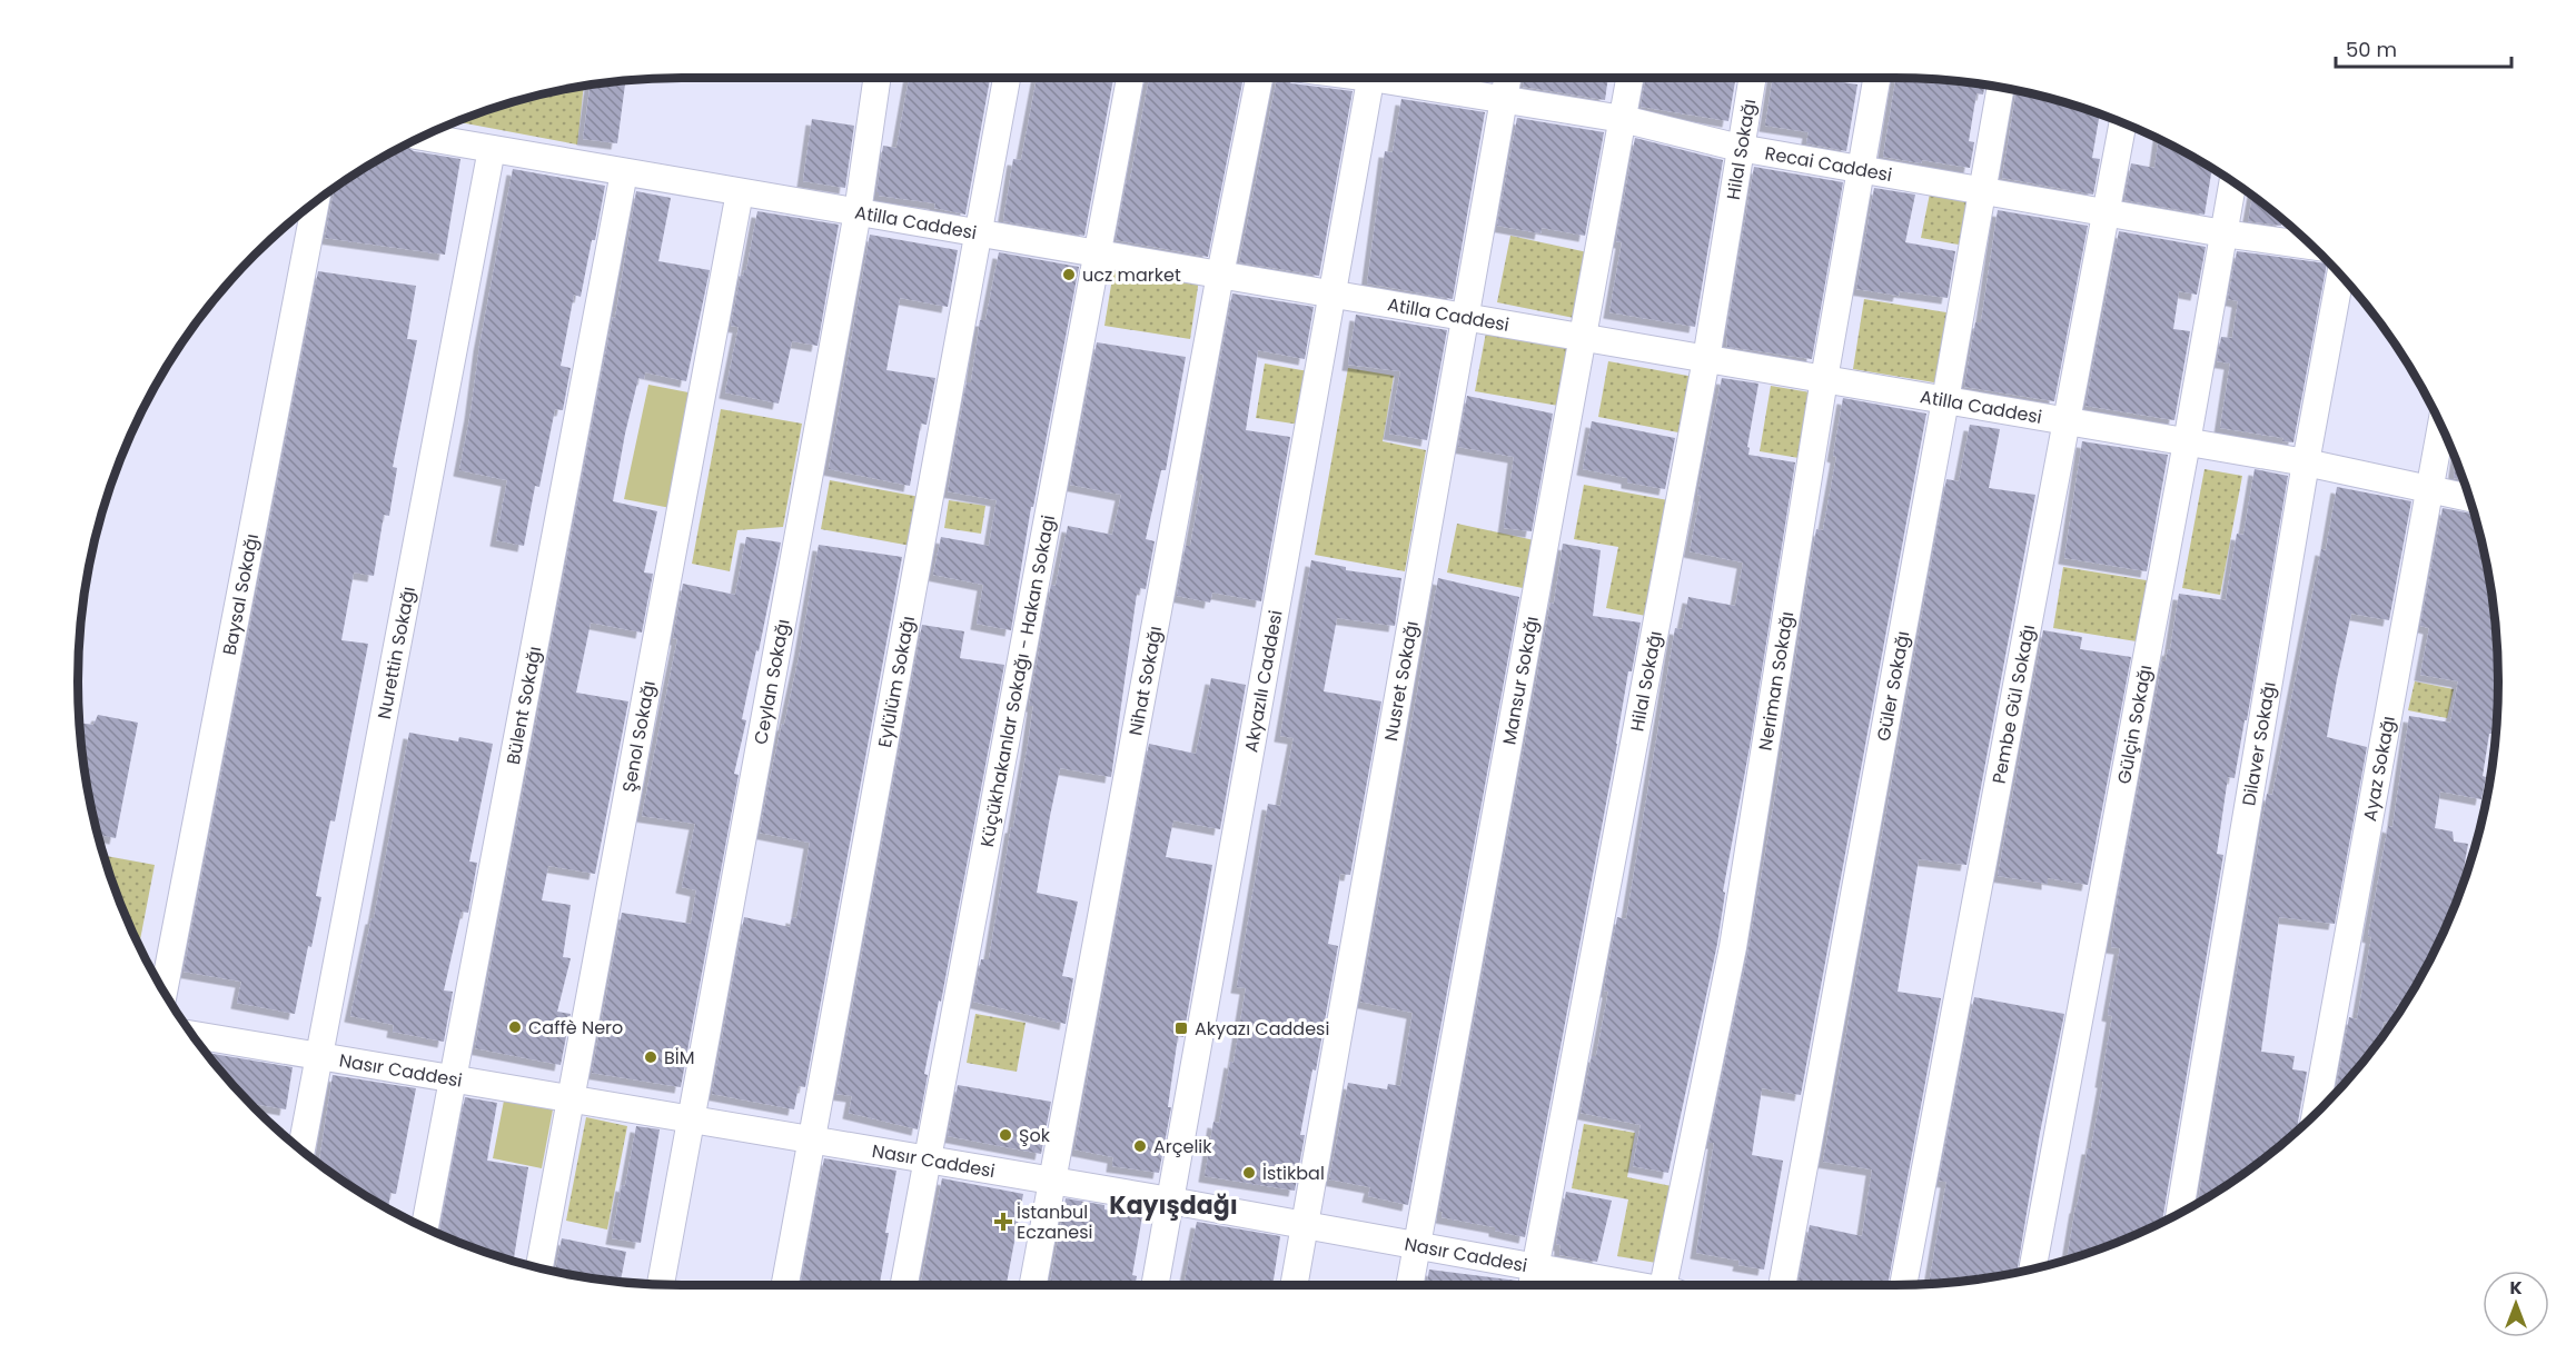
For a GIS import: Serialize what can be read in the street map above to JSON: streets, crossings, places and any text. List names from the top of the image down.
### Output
{
  "streets": {
    "street": [
      "Hilal Sokağı",
      "Recai Caddesi",
      "Atilla Caddesi",
      "Baysal Sokağı",
      "Nurettin Sokağı",
      "Nihat Sokağı",
      "Akyazılı Caddesi",
      "Mansur Sokağı",
      "Ceylan Sokağı",
      "Eylülüm Sokağı",
      "Küçükhakanlar Sokağı - Hakan Sokagi",
      "Nusret Sokağı",
      "Neriman Sokağı",
      "Güler Sokağı",
      "Pembe Gül Sokağı",
      "Bülent Sokağı",
      "Gülçin Sokağı",
      "Şenol Sokağı",
      "Dilaver Sokağı",
      "Ayaz Sokağı",
      "Nasır Caddesi"
    ]
  },
  "crossings": [
    ["Hilal Sokağı", "Recai Caddesi"],
    ["Hilal Sokağı", "Atilla Caddesi"],
    ["Hilal Sokağı", "Nasır Caddesi"],
    ["Recai Caddesi", "Mansur Sokağı"],
    ["Recai Caddesi", "Nusret Sokağı"],
    ["Recai Caddesi", "Neriman Sokağı"],
    ["Recai Caddesi", "Güler Sokağı"],
    ["Recai Caddesi", "Pembe Gül Sokağı"],
    ["Recai Caddesi", "Gülçin Sokağı"],
    ["Atilla Caddesi", "Nurettin Sokağı"],
    ["Atilla Caddesi", "Nihat Sokağı"],
    ["Atilla Caddesi", "Akyazılı Caddesi"],
    ["Atilla Caddesi", "Mansur Sokağı"],
    ["Atilla Caddesi", "Ceylan Sokağı"],
    ["Atilla Caddesi", "Eylülüm Sokağı"],
    ["Atilla Caddesi", "Küçükhakanlar Sokağı - Hakan Sokagi"],
    ["Atilla Caddesi", "Nusret Sokağı"],
    ["Atilla Caddesi", "Neriman Sokağı"],
    ["Atilla Caddesi", "Güler Sokağı"],
    ["Atilla Caddesi", "Pembe Gül Sokağı"],
    ["Atilla Caddesi", "Bülent Sokağı"],
    ["Atilla Caddesi", "Gülçin Sokağı"],
    ["Atilla Caddesi", "Şenol Sokağı"],
    ["Atilla Caddesi", "Dilaver Sokağı"],
    ["Atilla Caddesi", "Ayaz Sokağı"],
    ["Nurettin Sokağı", "Nasır Caddesi"],
    ["Nihat Sokağı", "Nasır Caddesi"],
    ["Akyazılı Caddesi", "Nasır Caddesi"],
    ["Mansur Sokağı", "Nasır Caddesi"],
    ["Ceylan Sokağı", "Nasır Caddesi"],
    ["Eylülüm Sokağı", "Nasır Caddesi"],
    ["Küçükhakanlar Sokağı - Hakan Sokagi", "Nasır Caddesi"],
    ["Nusret Sokağı", "Nasır Caddesi"],
    ["Bülent Sokağı", "Nasır Caddesi"],
    ["Şenol Sokağı", "Nasır Caddesi"]
  ],
  "districts": ["Kayışdağı"],
  "places": {
    "other": [
      "ucz market",
      "Caffè Nero",
      "BİM",
      "Şok",
      "Arçelik",
      "İstikbal"
    ],
    "transit": ["Akyazı Caddesi"],
    "health": ["İstanbul Eczanesi"]
  },
  "scale_bar": "50 m",
  "north": "top"
}
